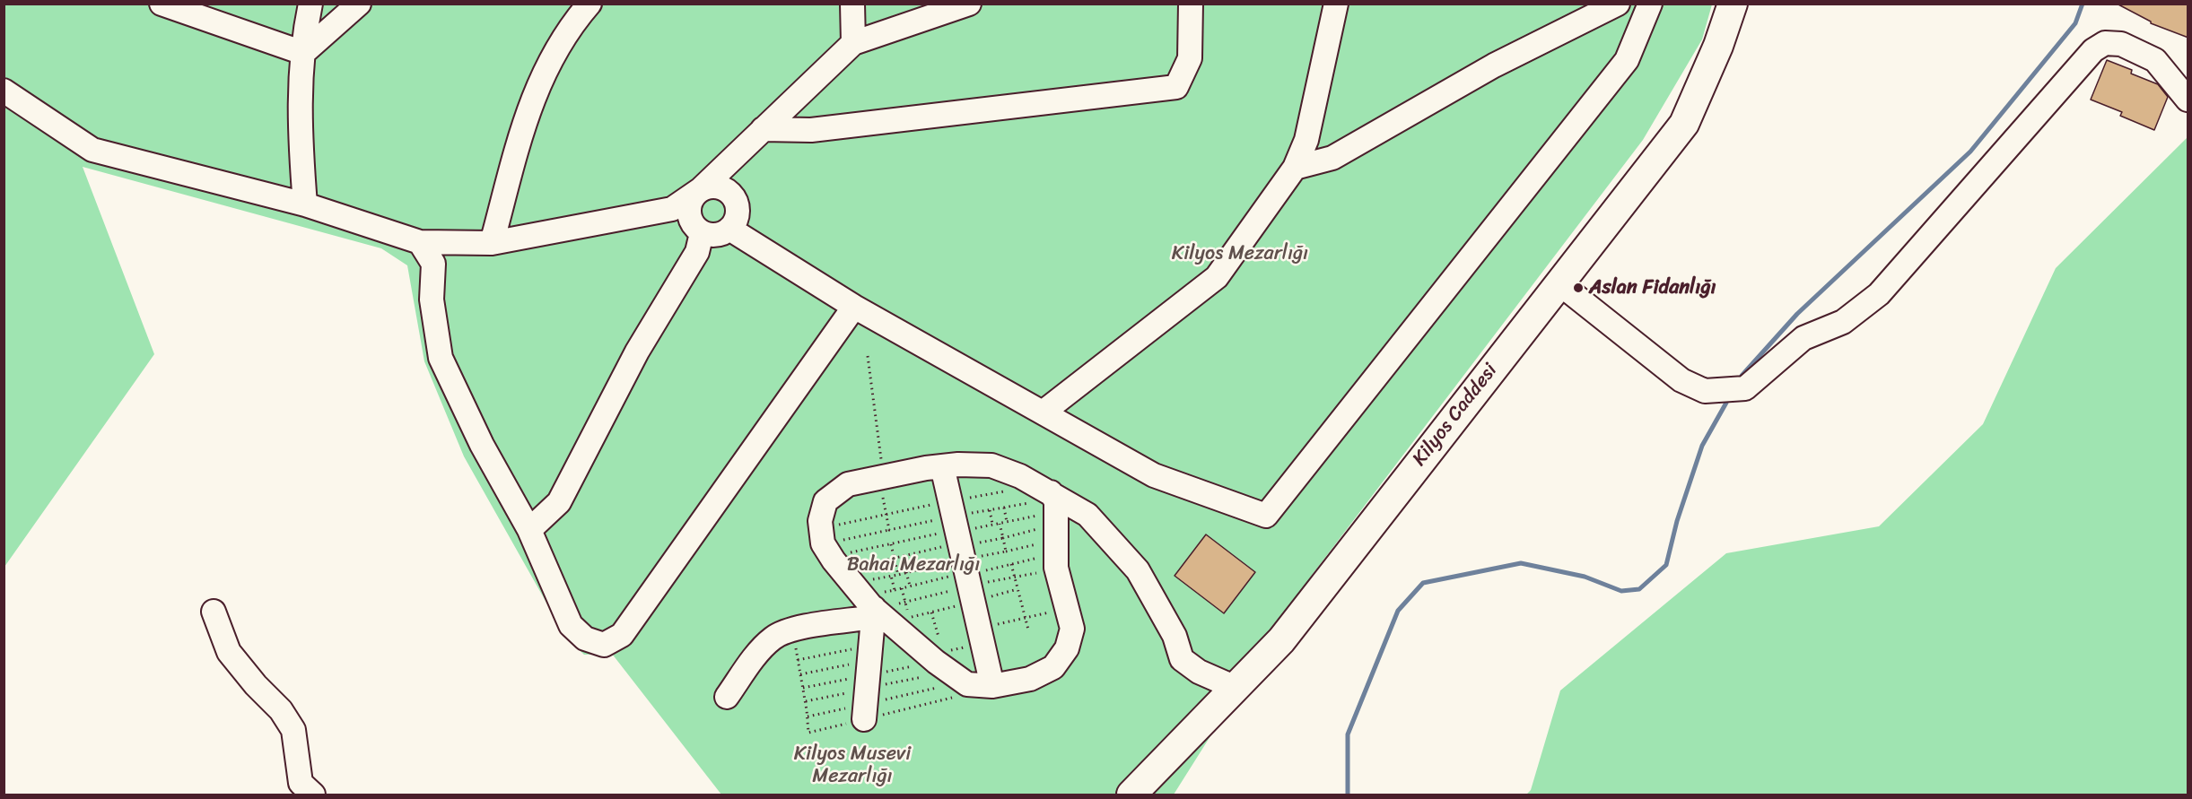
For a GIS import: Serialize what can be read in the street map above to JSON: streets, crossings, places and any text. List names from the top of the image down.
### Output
{
  "streets": {
    "main road": ["Kilyos Caddesi"]
  },
  "parks": ["Kilyos Mezarlığı", "Bahai Mezarlığı", "Kilyos Musevi Mezarlığı"],
  "places": ["Aslan Fidanlığı"]
}
